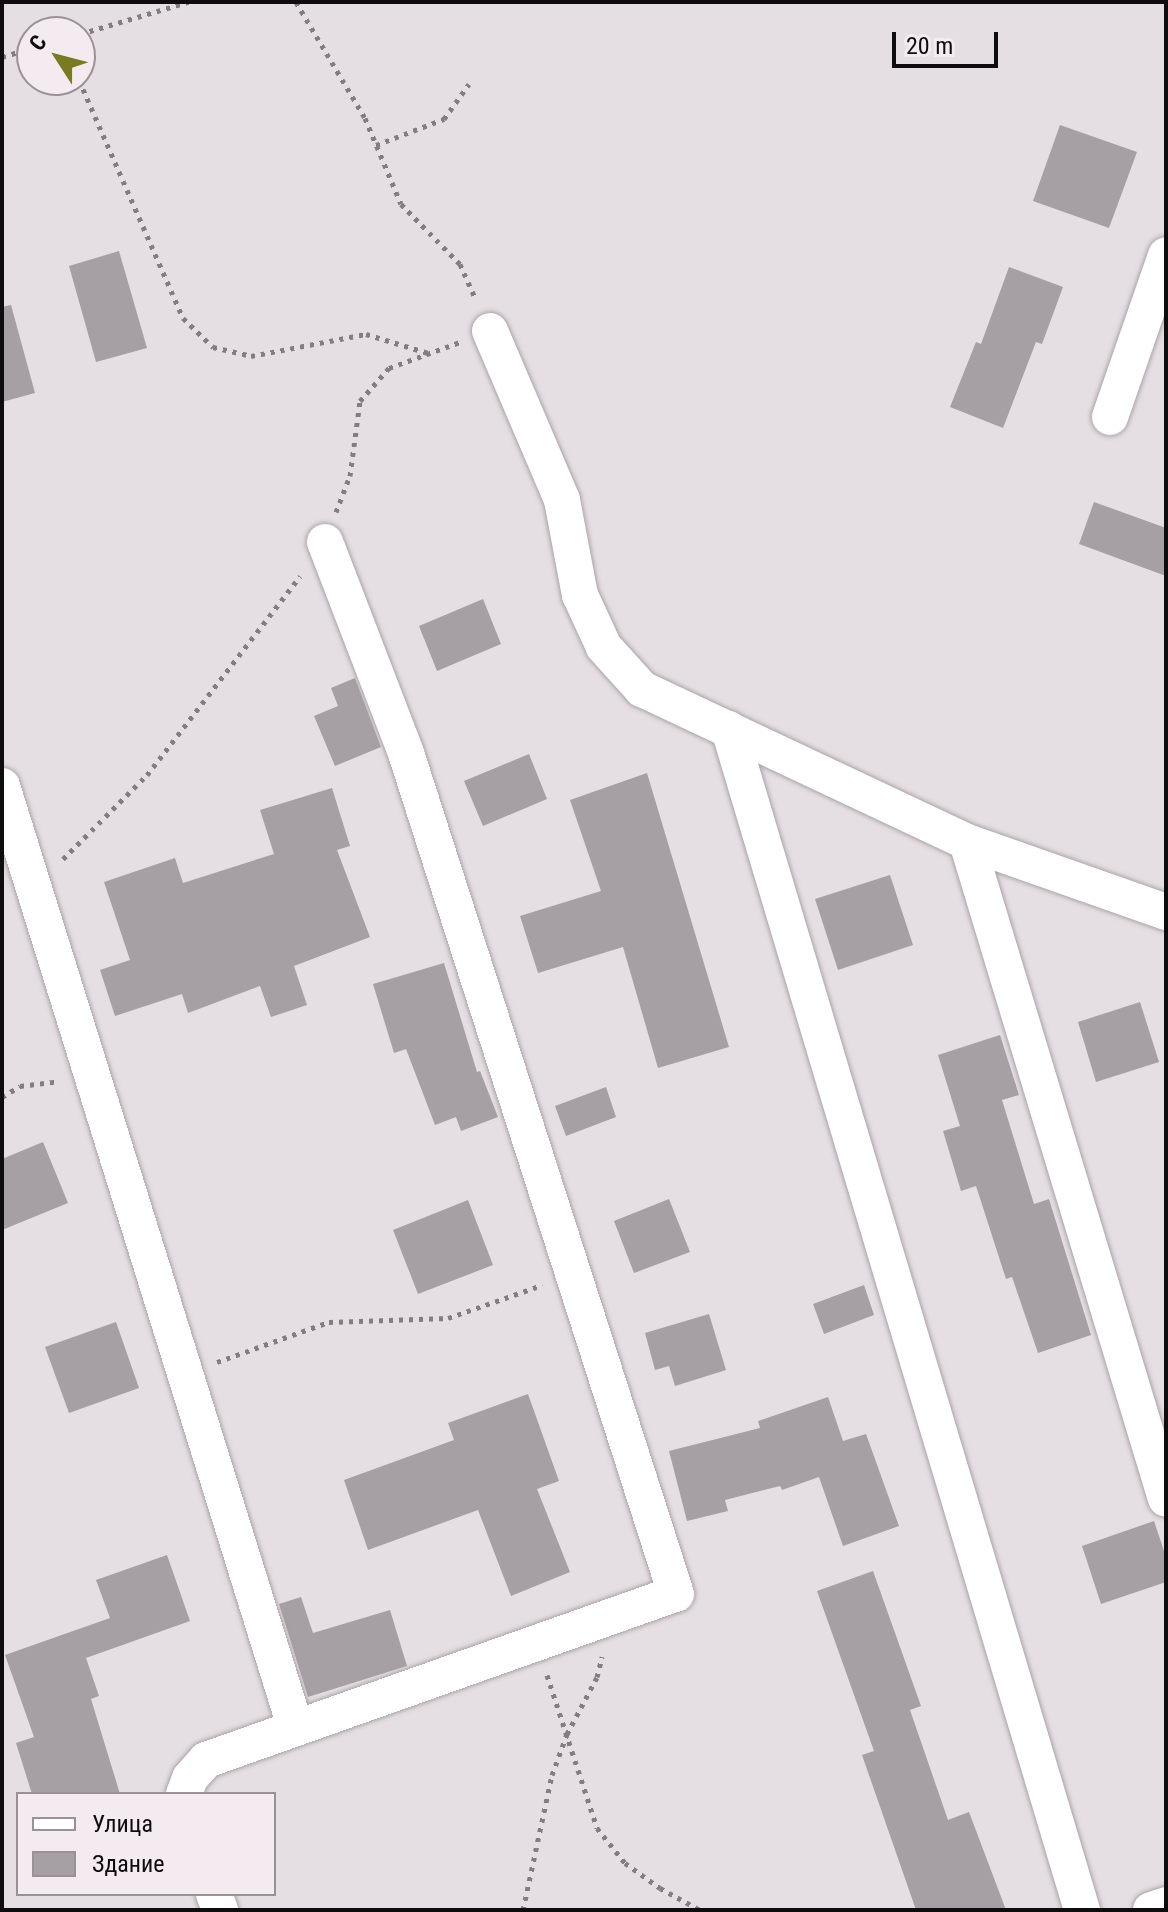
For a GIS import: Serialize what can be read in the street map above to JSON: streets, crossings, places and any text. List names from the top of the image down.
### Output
{
  "legend": ["Улица", "Здание"],
  "scale_bar": "20 m",
  "north": "top left"
}
